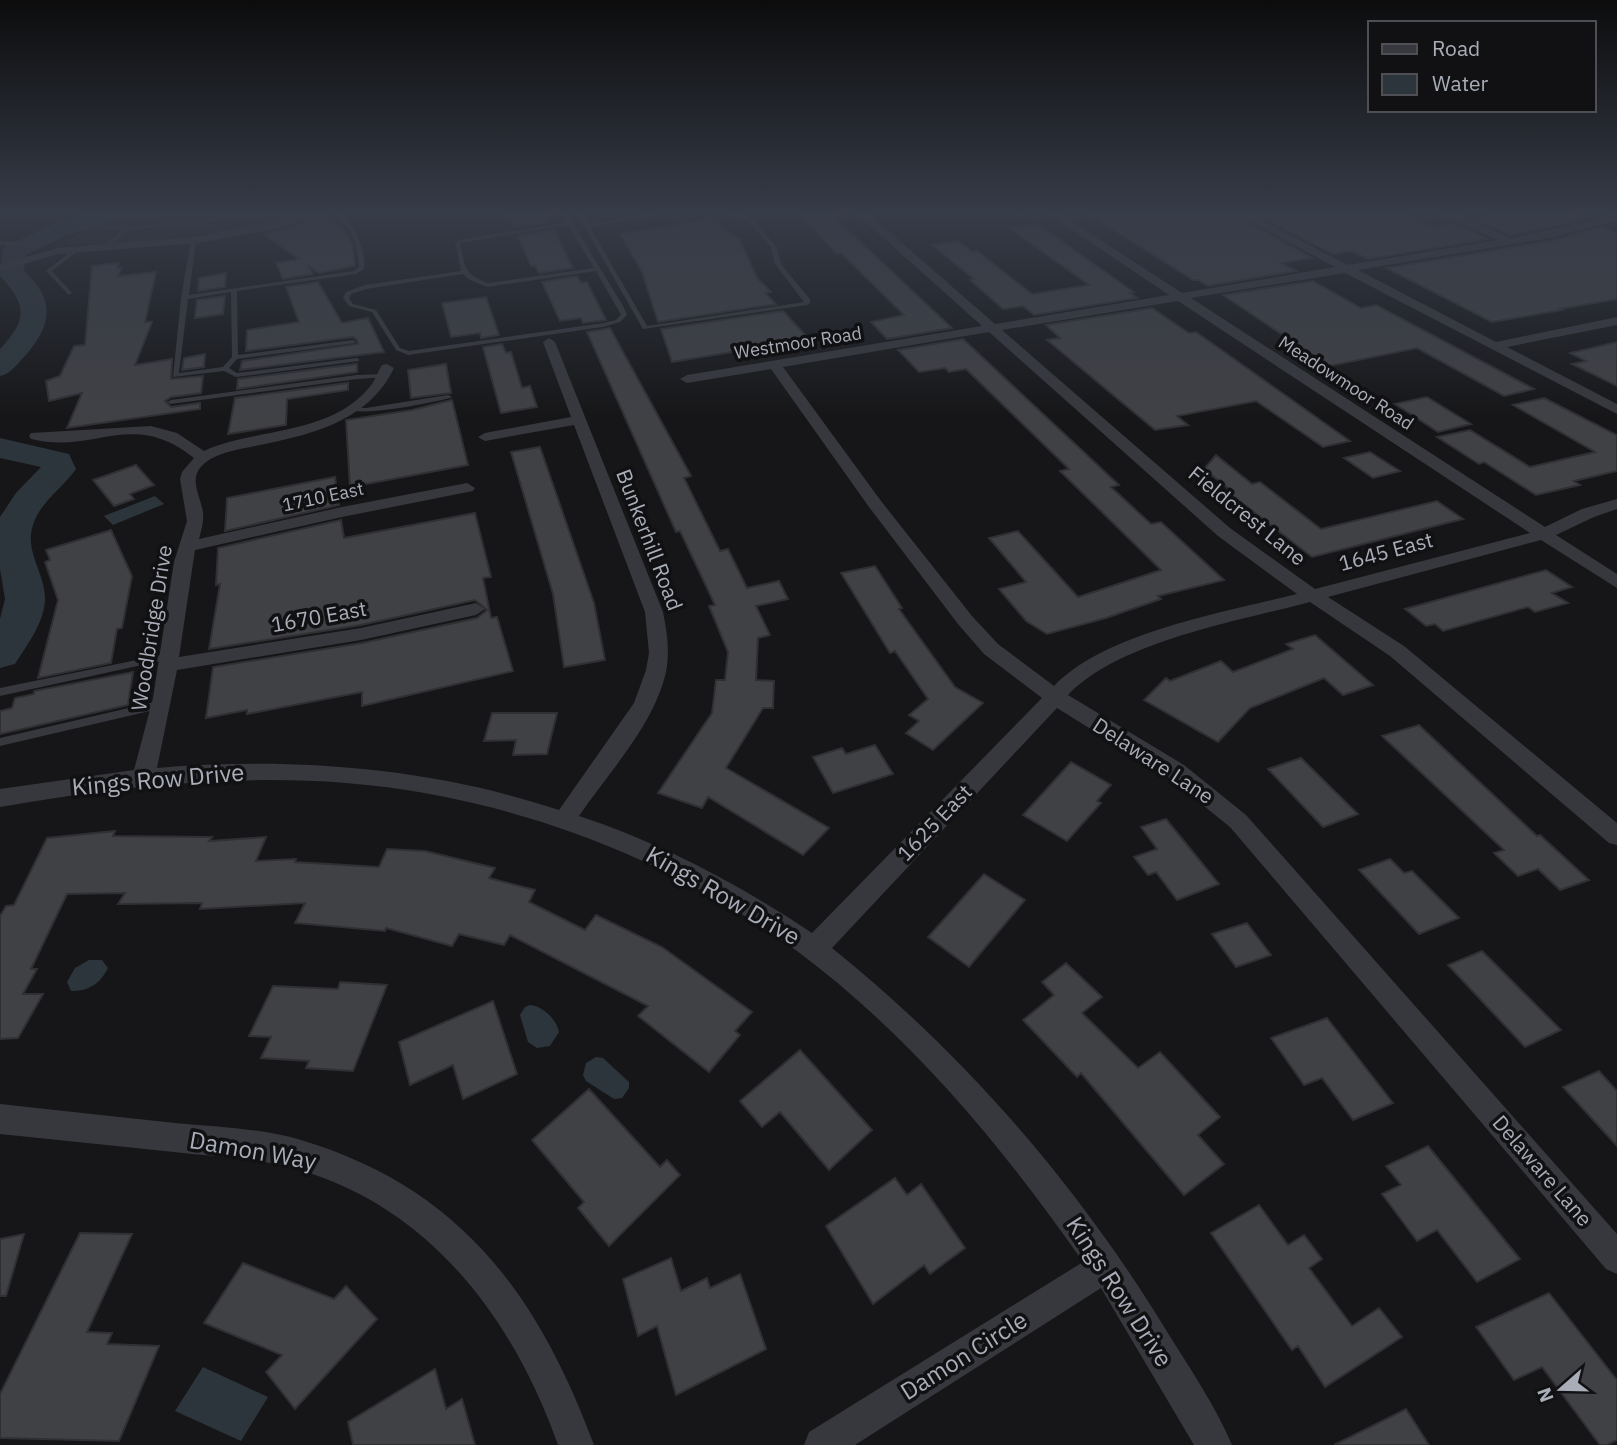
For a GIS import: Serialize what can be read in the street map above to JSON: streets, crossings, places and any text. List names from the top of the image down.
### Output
{
  "streets": {
    "street": [
      "Westmoor Road",
      "Meadowmoor Road",
      "1710 East",
      "Fieldcrest Lane",
      "Bunkerhill Road",
      "1645 East",
      "1670 East",
      "Woodbridge Drive",
      "Delaware Lane",
      "Kings Row Drive",
      "1625 East",
      "Damon Way",
      "Damon Circle"
    ]
  },
  "crossings": [
    ["Westmoor Road", "Meadowmoor Road"],
    ["Westmoor Road", "Fieldcrest Lane"],
    ["Westmoor Road", "Delaware Lane"],
    ["Meadowmoor Road", "1645 East"],
    ["1710 East", "Woodbridge Drive"],
    ["Fieldcrest Lane", "1645 East"],
    ["Bunkerhill Road", "Kings Row Drive"],
    ["1645 East", "Delaware Lane"],
    ["1645 East", "1625 East"],
    ["1670 East", "Woodbridge Drive"],
    ["Woodbridge Drive", "Kings Row Drive"],
    ["Delaware Lane", "1625 East"],
    ["Kings Row Drive", "1625 East"],
    ["Kings Row Drive", "Damon Circle"]
  ],
  "legend": ["Road", "Water"],
  "north": "left"
}
